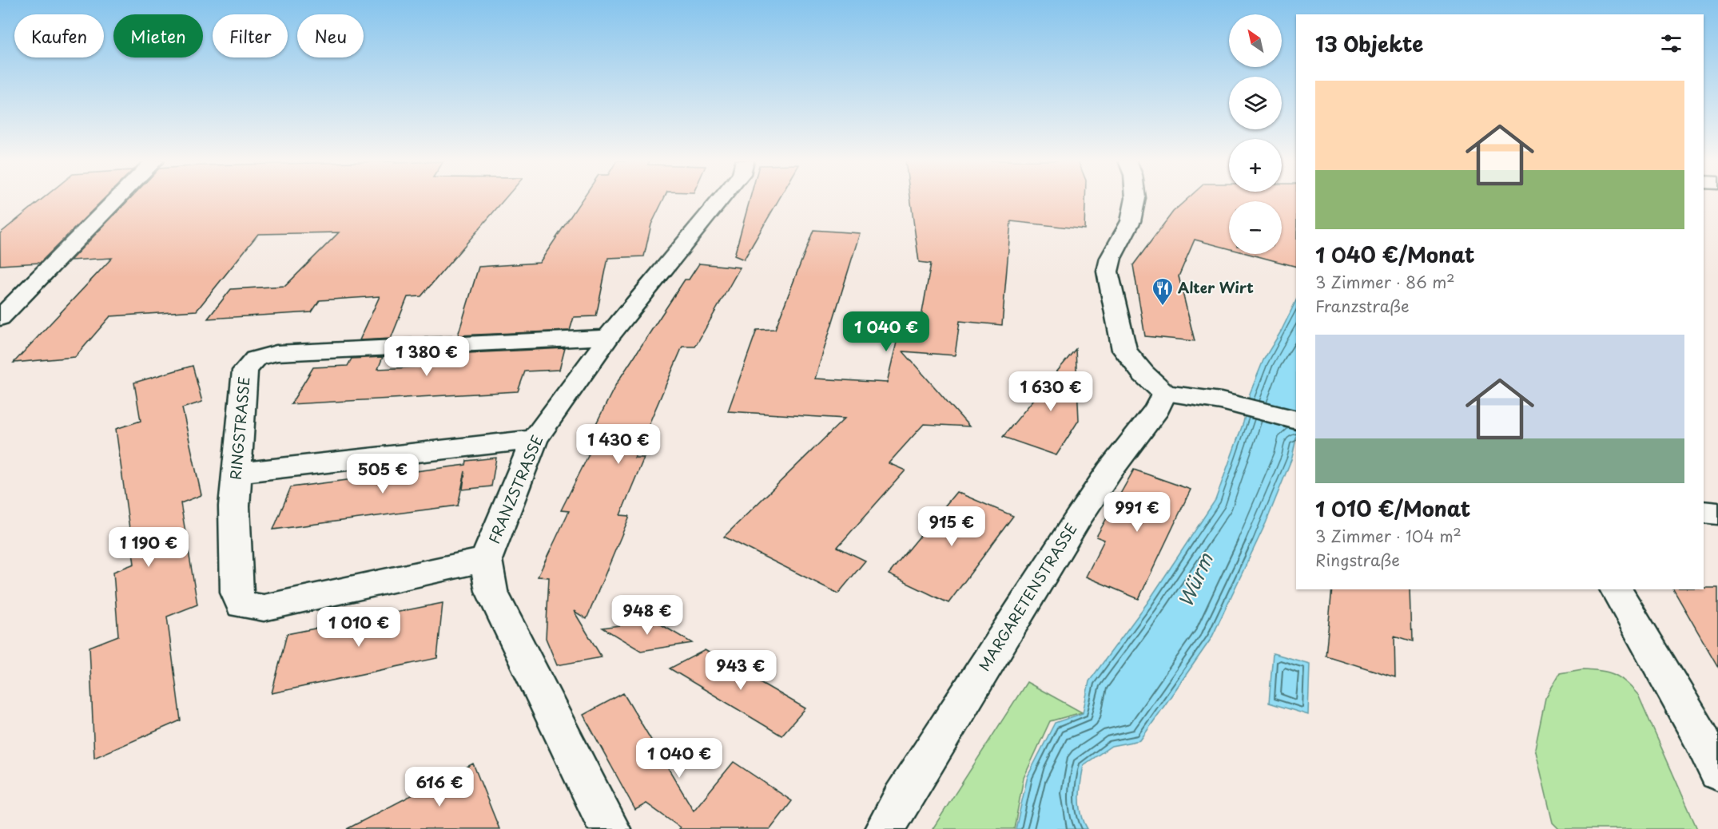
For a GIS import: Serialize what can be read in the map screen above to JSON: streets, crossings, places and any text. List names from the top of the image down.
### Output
{
  "streets": {
    "street": ["RINGSTRASSE", "FRANZSTRASSE", "MARGARETENSTRASSE"]
  },
  "crossings": [
    ["RINGSTRASSE", "FRANZSTRASSE"]
  ],
  "water": ["Würm"],
  "places": {
    "restaurant": ["Alter Wirt"]
  },
  "north": "top left",
  "page": {
    "map_buttons": ["+", "−"],
    "chip": [
      "Kaufen",
      "Mieten",
      "Filter",
      "Neu"
    ],
    "heading": "13 Objekte",
    "list": [
      {
        "name": "1 040 €/Monat",
        "note": "3 Zimmer · 86 m² · Franzstraße"
      },
      {
        "name": "1 010 €/Monat",
        "note": "3 Zimmer · 104 m² · Ringstraße"
      }
    ],
    "price": [
      "1 040 €",
      "1 380 €",
      "1 630 €",
      "1 430 €",
      "505 €",
      "991 €",
      "915 €",
      "1 190 €",
      "948 €",
      "1 010 €",
      "943 €",
      "1 040 €",
      "616 €"
    ]
  }
}
